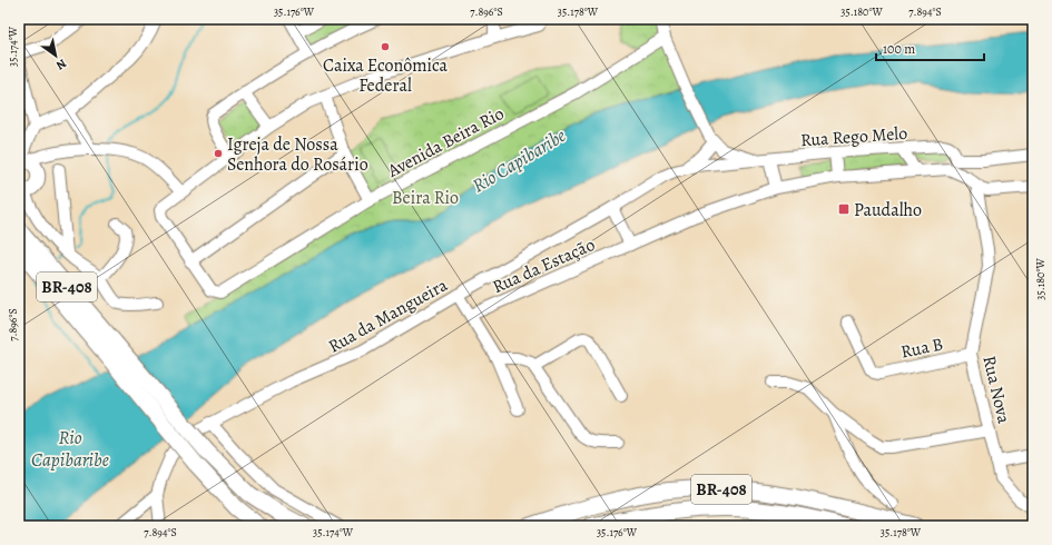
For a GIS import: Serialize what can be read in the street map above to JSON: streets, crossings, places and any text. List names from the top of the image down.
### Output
{
  "streets": {
    "highway": ["BR-408"],
    "street": [
      "Rua Rego Melo",
      "Avenida Beira Rio",
      "Rua da Estação",
      "Rua da Mangueira",
      "Rua B",
      "Rua Nova"
    ]
  },
  "crossings": [
    ["Rua Rego Melo", "Rua da Estação"],
    ["Rua Rego Melo", "Rua da Mangueira"],
    ["Rua B", "Rua Nova"]
  ],
  "water": ["Rio Capibaribe"],
  "parks": ["Beira Rio"],
  "places": {
    "other": ["Caixa Econômica Federal", "Igreja de Nossa Senhora do Rosário"],
    "transit": ["Paudalho"]
  },
  "scale_bar": "100 m",
  "north": "bottom right",
  "coordinates": [
    "35.176°W",
    "7.896°S",
    "35.178°W",
    "35.180°W",
    "7.894°S",
    "35.174°W"
  ]
}
